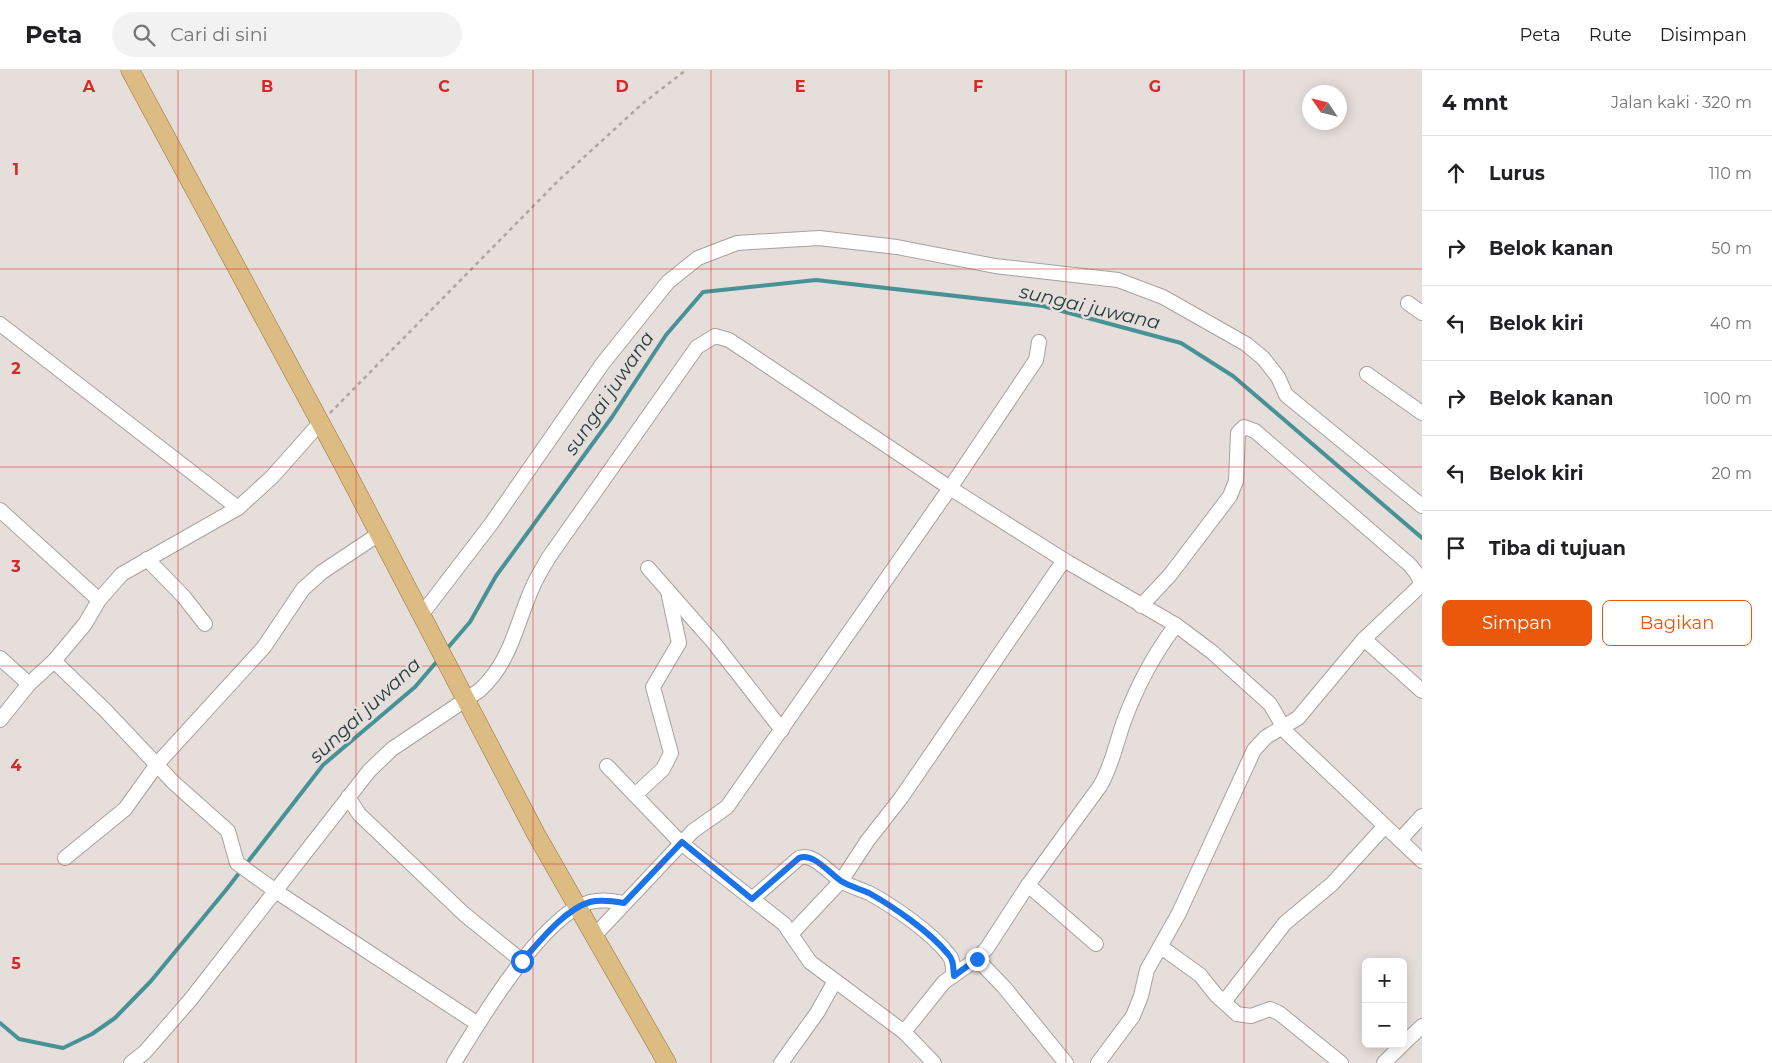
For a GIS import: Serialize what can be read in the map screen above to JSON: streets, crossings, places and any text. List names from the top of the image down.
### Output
{
  "water": ["sungai juwana"],
  "north": "top left",
  "page": {
    "header": "Peta",
    "search": "Cari di sini",
    "nav": ["Peta", "Rute", "Disimpan"],
    "heading": ["4 mnt", "Jalan kaki · 320 m"],
    "list": [
      ["Lurus", "110 m"],
      ["Belok kanan", "50 m"],
      ["Belok kiri", "40 m"],
      ["Belok kanan", "100 m"],
      ["Belok kiri", "20 m"],
      "Tiba di tujuan"
    ],
    "buttons": ["Simpan", "Bagikan"],
    "map_buttons": ["+", "−"]
  },
  "grid": {
    "columns": [
      "A",
      "B",
      "C",
      "D",
      "E",
      "F",
      "G"
    ],
    "rows": [
      "1",
      "2",
      "3",
      "4",
      "5"
    ]
  }
}
